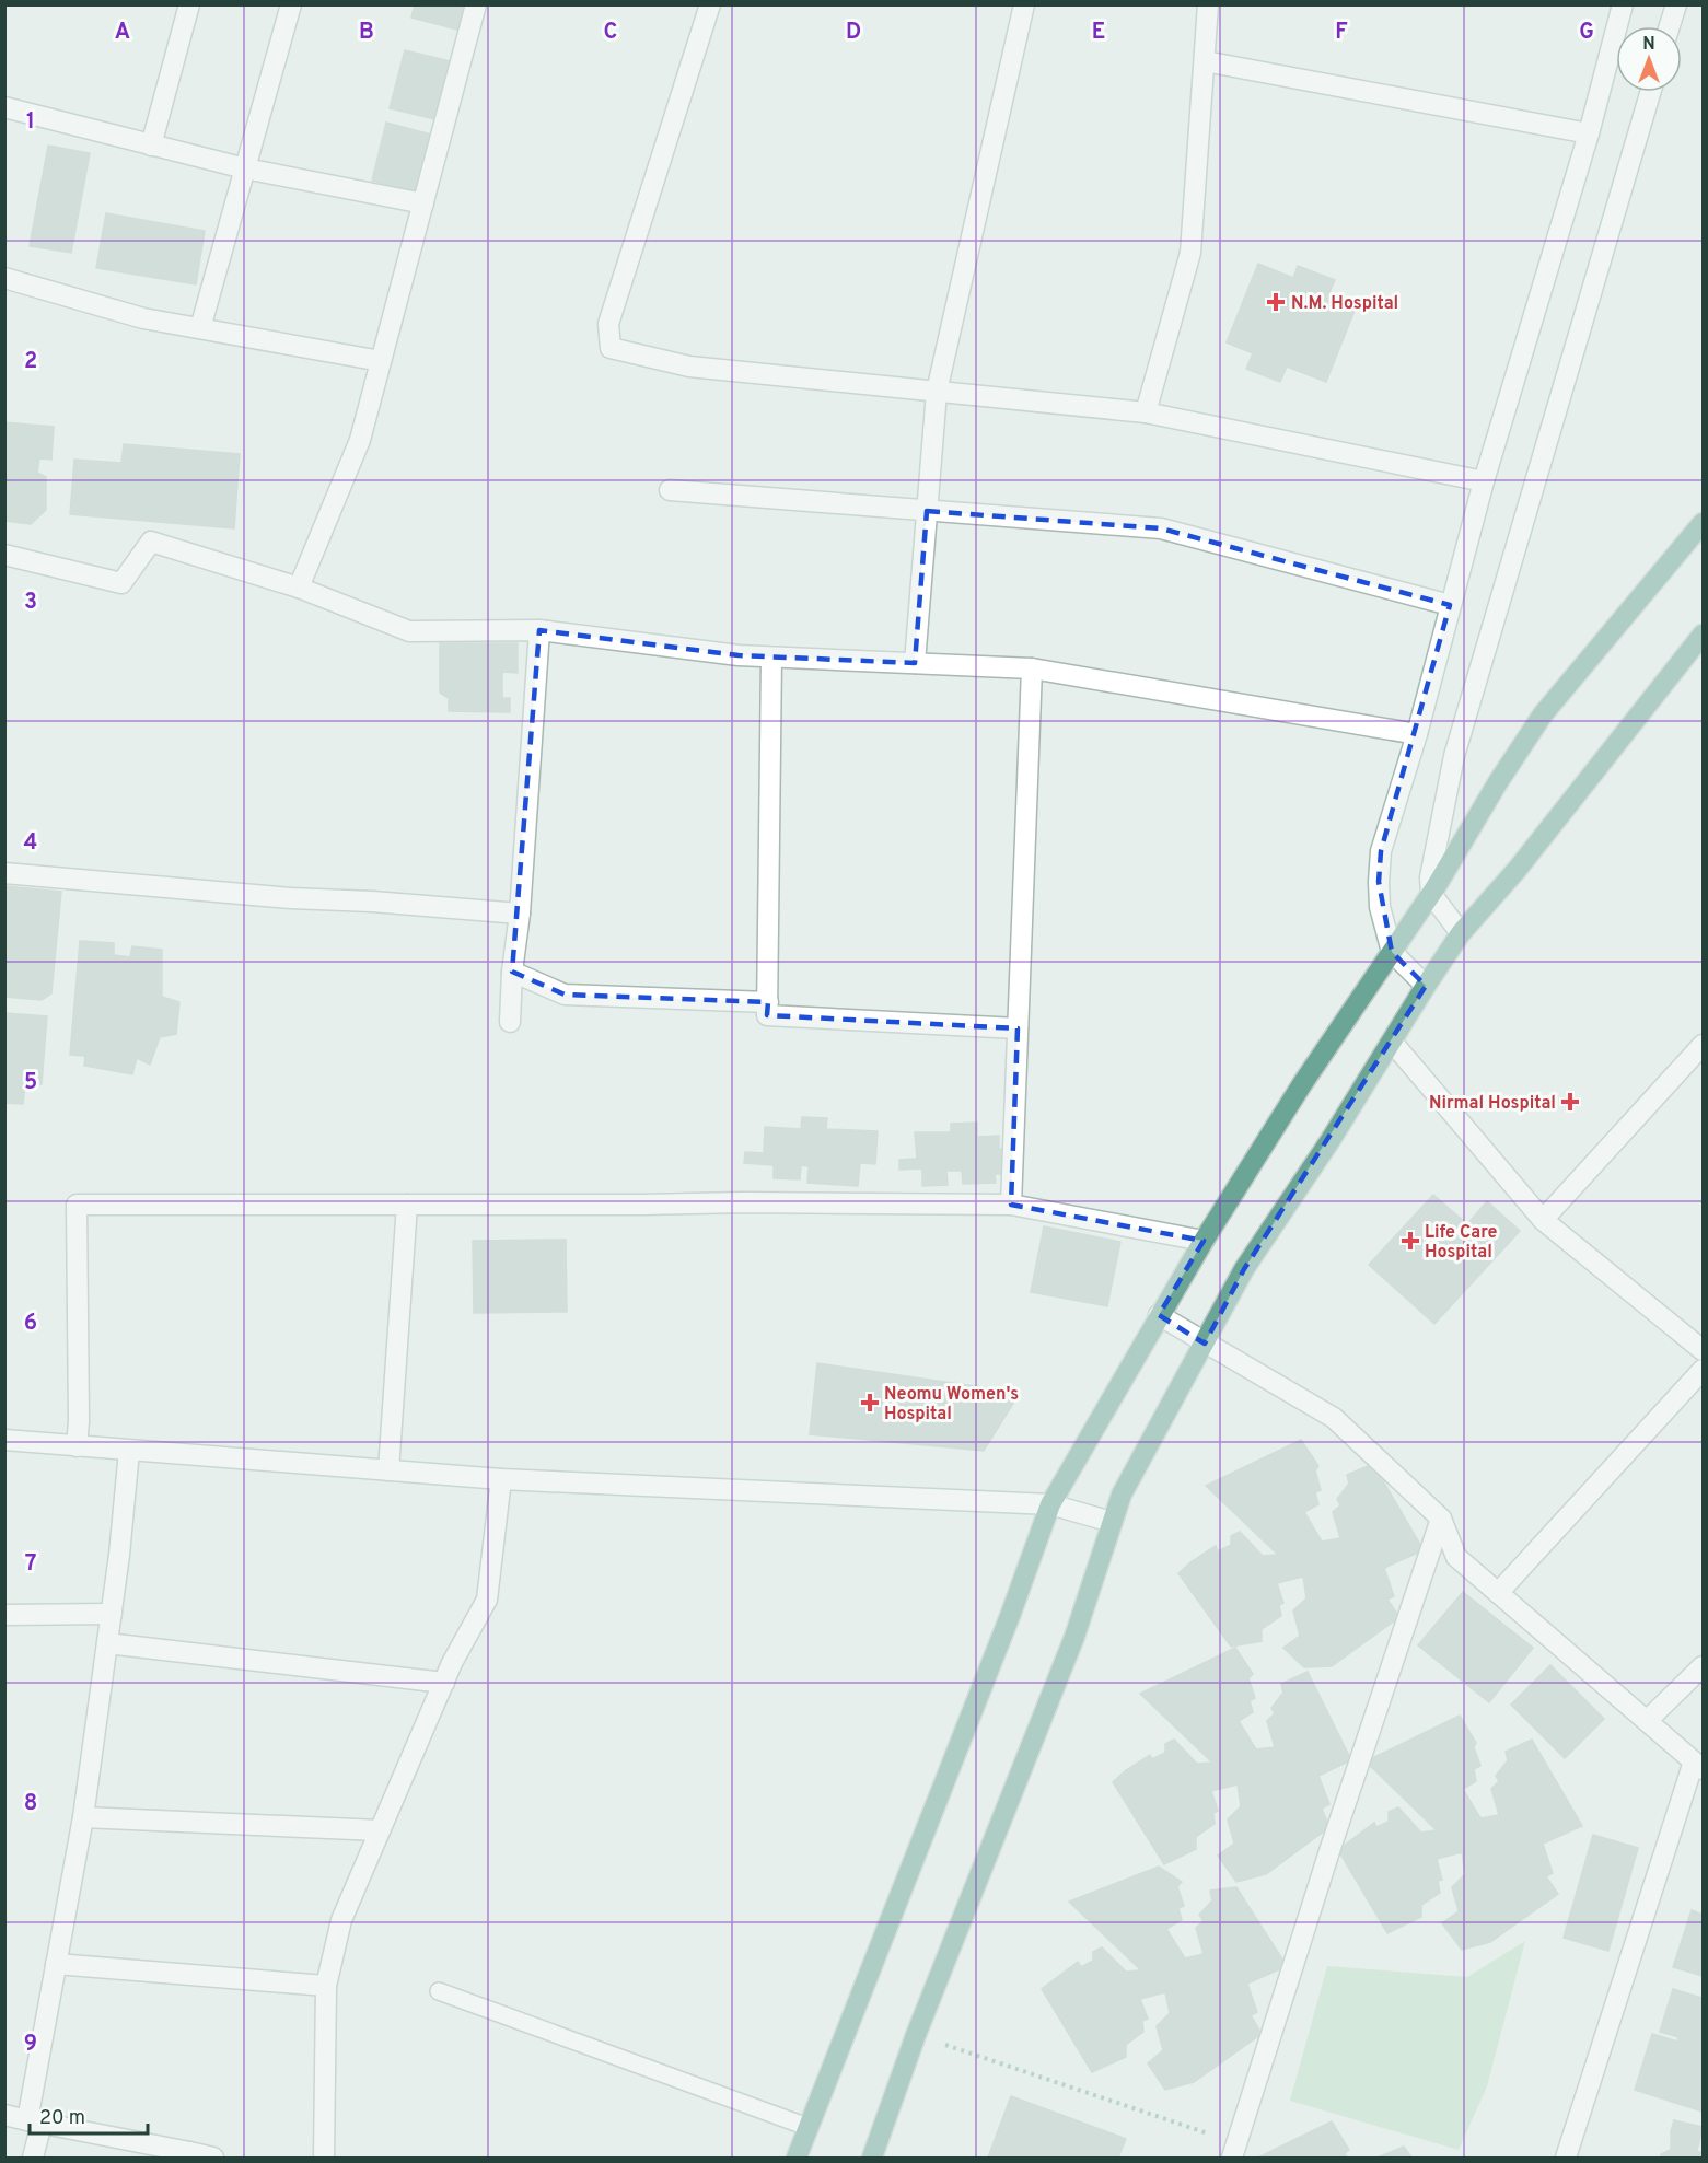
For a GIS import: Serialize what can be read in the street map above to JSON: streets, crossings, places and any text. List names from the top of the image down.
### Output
{
  "places": {
    "health": [
      "N.M. Hospital",
      "Nirmal Hospital",
      "Life Care Hospital",
      "Neomu Women's Hospital"
    ]
  },
  "scale_bar": "20 m",
  "north": "top",
  "grid": {
    "columns": [
      "A",
      "B",
      "C",
      "D",
      "E",
      "F",
      "G"
    ],
    "rows": [
      "1",
      "2",
      "3",
      "4",
      "5",
      "6",
      "7",
      "8",
      "9"
    ]
  }
}
